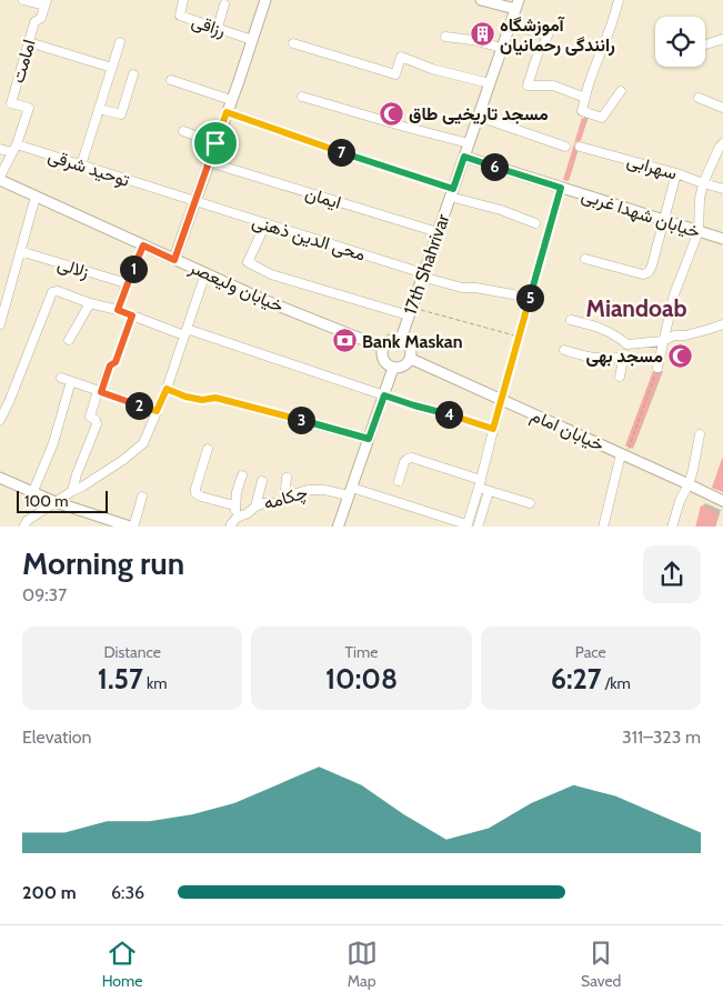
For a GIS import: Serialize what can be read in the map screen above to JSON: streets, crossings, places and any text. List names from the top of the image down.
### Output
{
  "streets": {
    "main road": [
      "خیابان شهدا غربی",
      "17th Shahrivar",
      "خیابان ولیعصر",
      "خیابان امام"
    ],
    "street": [
      "رزاقی",
      "امامت",
      "سهرابی",
      "توحید شرقی",
      "ایمان",
      "محی الدین ذهنی",
      "زلالی",
      "چکامه"
    ]
  },
  "crossings": [
    ["امامت", "توحید شرقی"],
    ["توحید شرقی", "محی الدین ذهنی"],
    ["ایمان", "17th Shahrivar"],
    ["خیابان شهدا غربی", "17th Shahrivar"],
    ["محی الدین ذهنی", "17th Shahrivar"],
    ["17th Shahrivar", "خیابان ولیعصر"],
    ["17th Shahrivar", "خیابان امام"],
    ["خیابان ولیعصر", "خیابان امام"]
  ],
  "districts": ["Miandoab"],
  "places": {
    "building": ["آموزشگاه رانندگی رحمانیان"],
    "mosque": ["مسجد تاریخیی طاق", "مسجد بهی"],
    "bank": ["Bank Maskan"]
  },
  "scale_bar": "100 m",
  "page": {
    "pins": [
      "7",
      "6",
      "1",
      "5",
      "2",
      "4",
      "3"
    ],
    "scale": "100 m",
    "heading": ["Morning run", "09:37"],
    "stats": [
      ["Distance", "1.57 km"],
      ["Time", "10:08"],
      ["Pace", "6:27 /km"]
    ],
    "chart": ["Elevation", "311–323 m"],
    "list": [
      {
        "name": "200 m",
        "note": "6:36"
      }
    ],
    "tabs": ["Home", "Map", "Saved"]
  }
}
